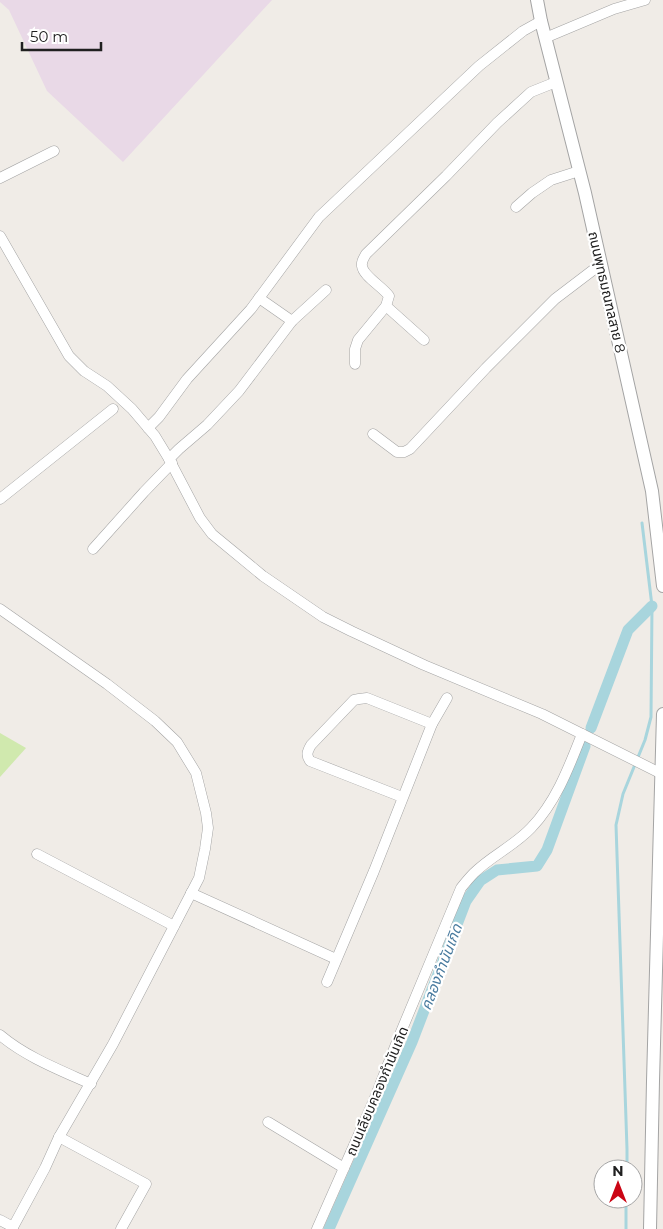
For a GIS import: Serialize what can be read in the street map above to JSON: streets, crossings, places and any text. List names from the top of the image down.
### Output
{
  "streets": {
    "street": ["ถนนพุทธมณฑลสาย 8", "ถนนเลียบคลองกำนันเกิด"]
  },
  "water": ["คลองกำนันเกิด"],
  "scale_bar": "50 m",
  "north": "top"
}
